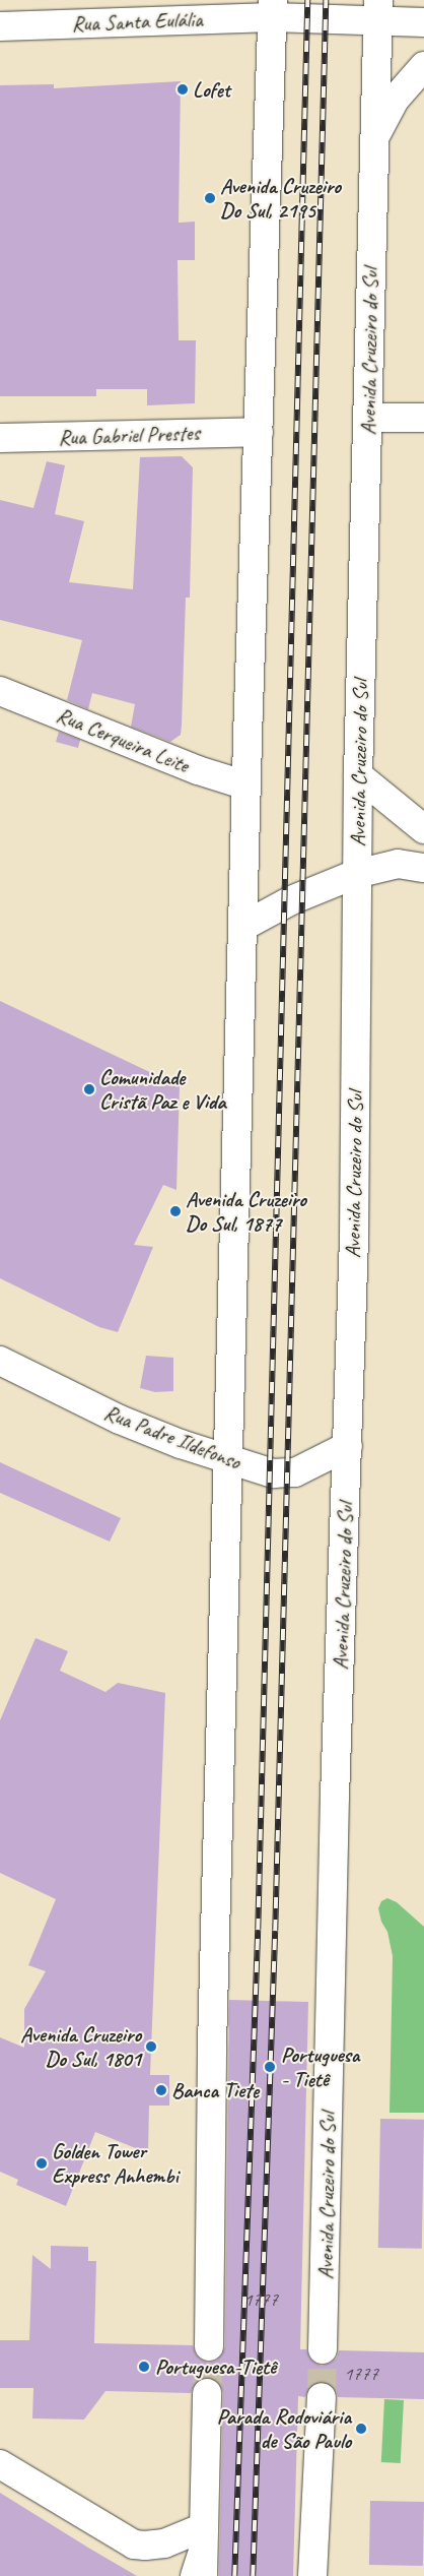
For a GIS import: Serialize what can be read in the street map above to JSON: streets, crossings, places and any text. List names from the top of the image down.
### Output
{
  "streets": {
    "main road": [
      "Rua Santa Eulália",
      "Avenida Cruzeiro do Sul",
      "Rua Gabriel Prestes",
      "Rua Cerqueira Leite",
      "Rua Padre Ildefonso"
    ]
  },
  "crossings": [
    ["Rua Santa Eulália", "Avenida Cruzeiro do Sul"],
    ["Avenida Cruzeiro do Sul", "Rua Padre Ildefonso"]
  ],
  "places": [
    "Lofet",
    "Avenida Cruzeiro Do Sul, 2195",
    "Comunidade Cristã Paz e Vida",
    "Avenida Cruzeiro Do Sul, 1877",
    "Avenida Cruzeiro Do Sul, 1801",
    "Portuguesa - Tietê",
    "Banca Tiete",
    "Golden Tower Express Anhembi",
    "Portuguesa-Tietê",
    "Parada Rodoviária de São Paulo"
  ],
  "house_numbers": ["1777", "1777"]
}
